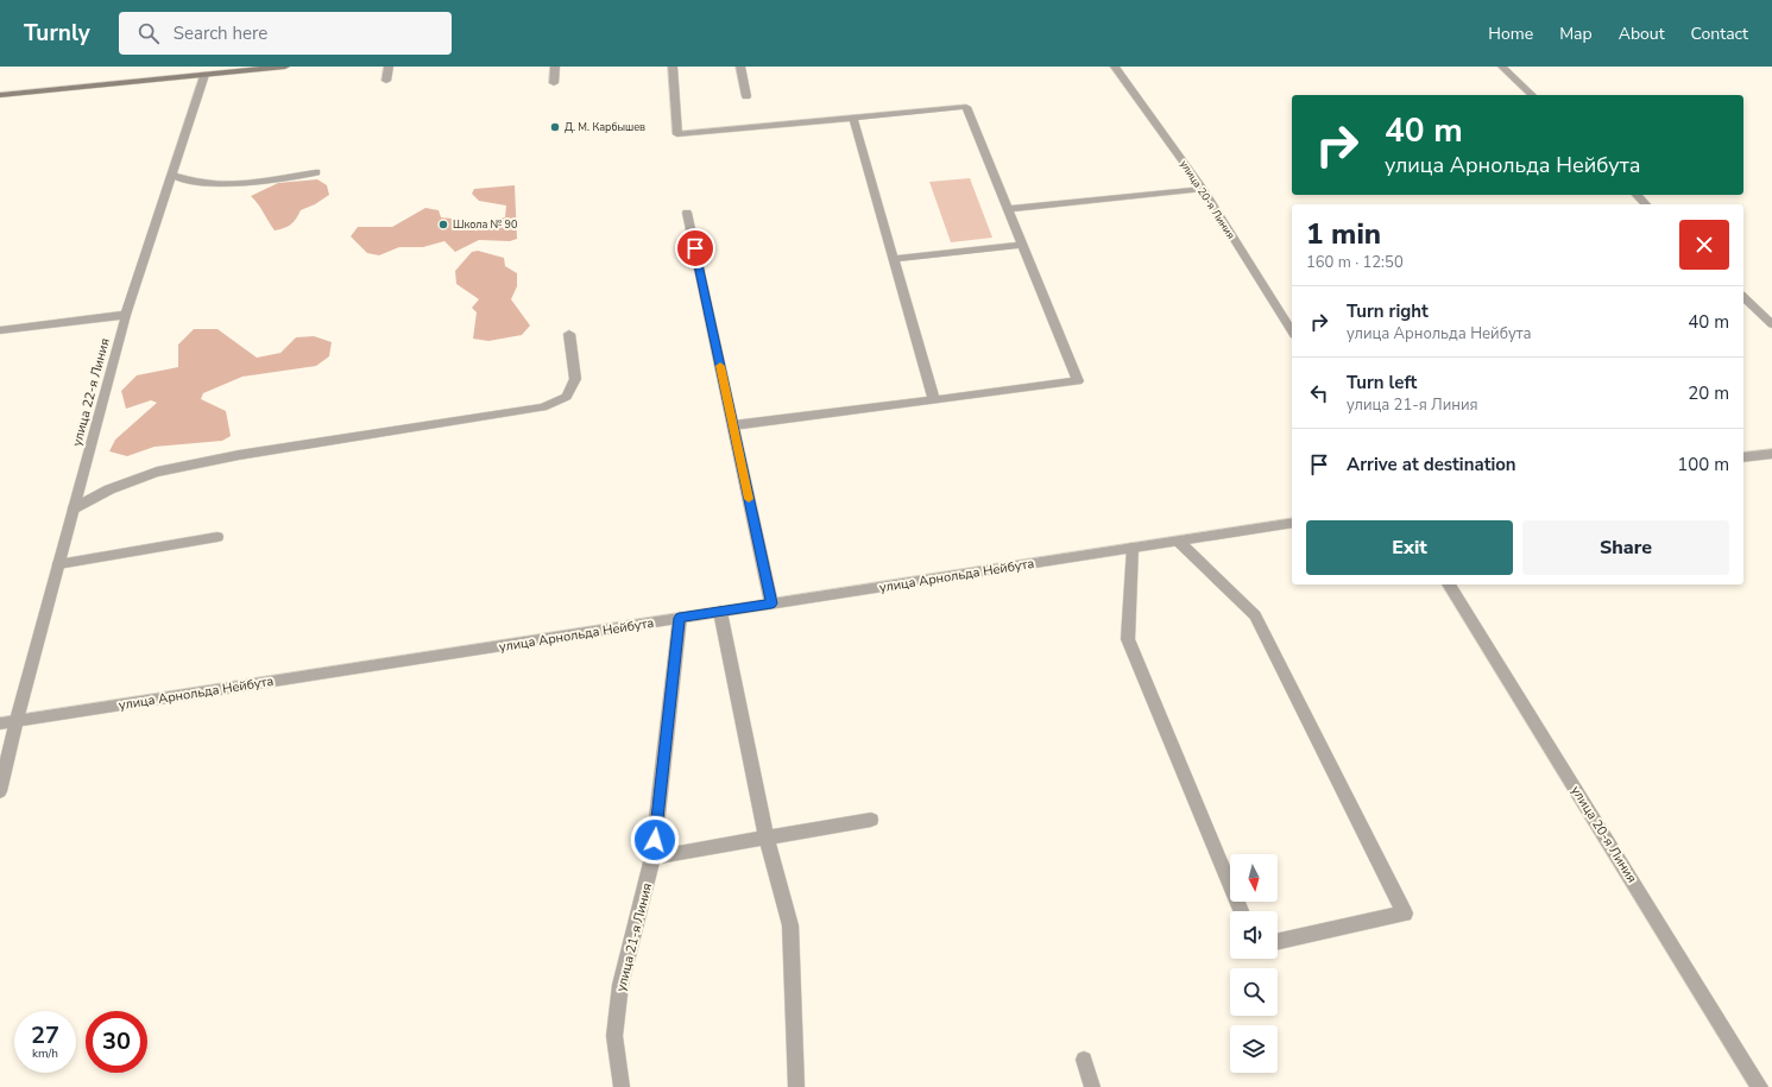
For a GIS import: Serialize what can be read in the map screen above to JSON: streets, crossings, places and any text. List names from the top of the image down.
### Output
{
  "streets": {
    "street": [
      "улица 20-я Линия",
      "улица 22-я Линия",
      "улица Арнольда Нейбута",
      "улица 21-я Линия"
    ]
  },
  "crossings": [
    ["улица 22-я Линия", "улица Арнольда Нейбута"],
    ["улица Арнольда Нейбута", "улица 21-я Линия"]
  ],
  "places": ["Д. М. Карбышев", "Школа № 90"],
  "north": "bottom",
  "page": {
    "header": "Turnly",
    "search": "Search here",
    "nav": [
      "Home",
      "Map",
      "About",
      "Contact"
    ],
    "turn": ["40 m", "улица Арнольда Нейбута"],
    "heading": ["1 min", "160 m · 12:50"],
    "list": [
      {
        "name": "Turn right",
        "note": "улица Арнольда Нейбута",
        "value": "40 m"
      },
      {
        "name": "Turn left",
        "note": "улица 21-я Линия",
        "value": "20 m"
      },
      {
        "name": "Arrive at destination",
        "value": "100 m"
      }
    ],
    "buttons": ["Exit", "Share"],
    "speed": "27 km/h",
    "limit": "30"
  }
}
